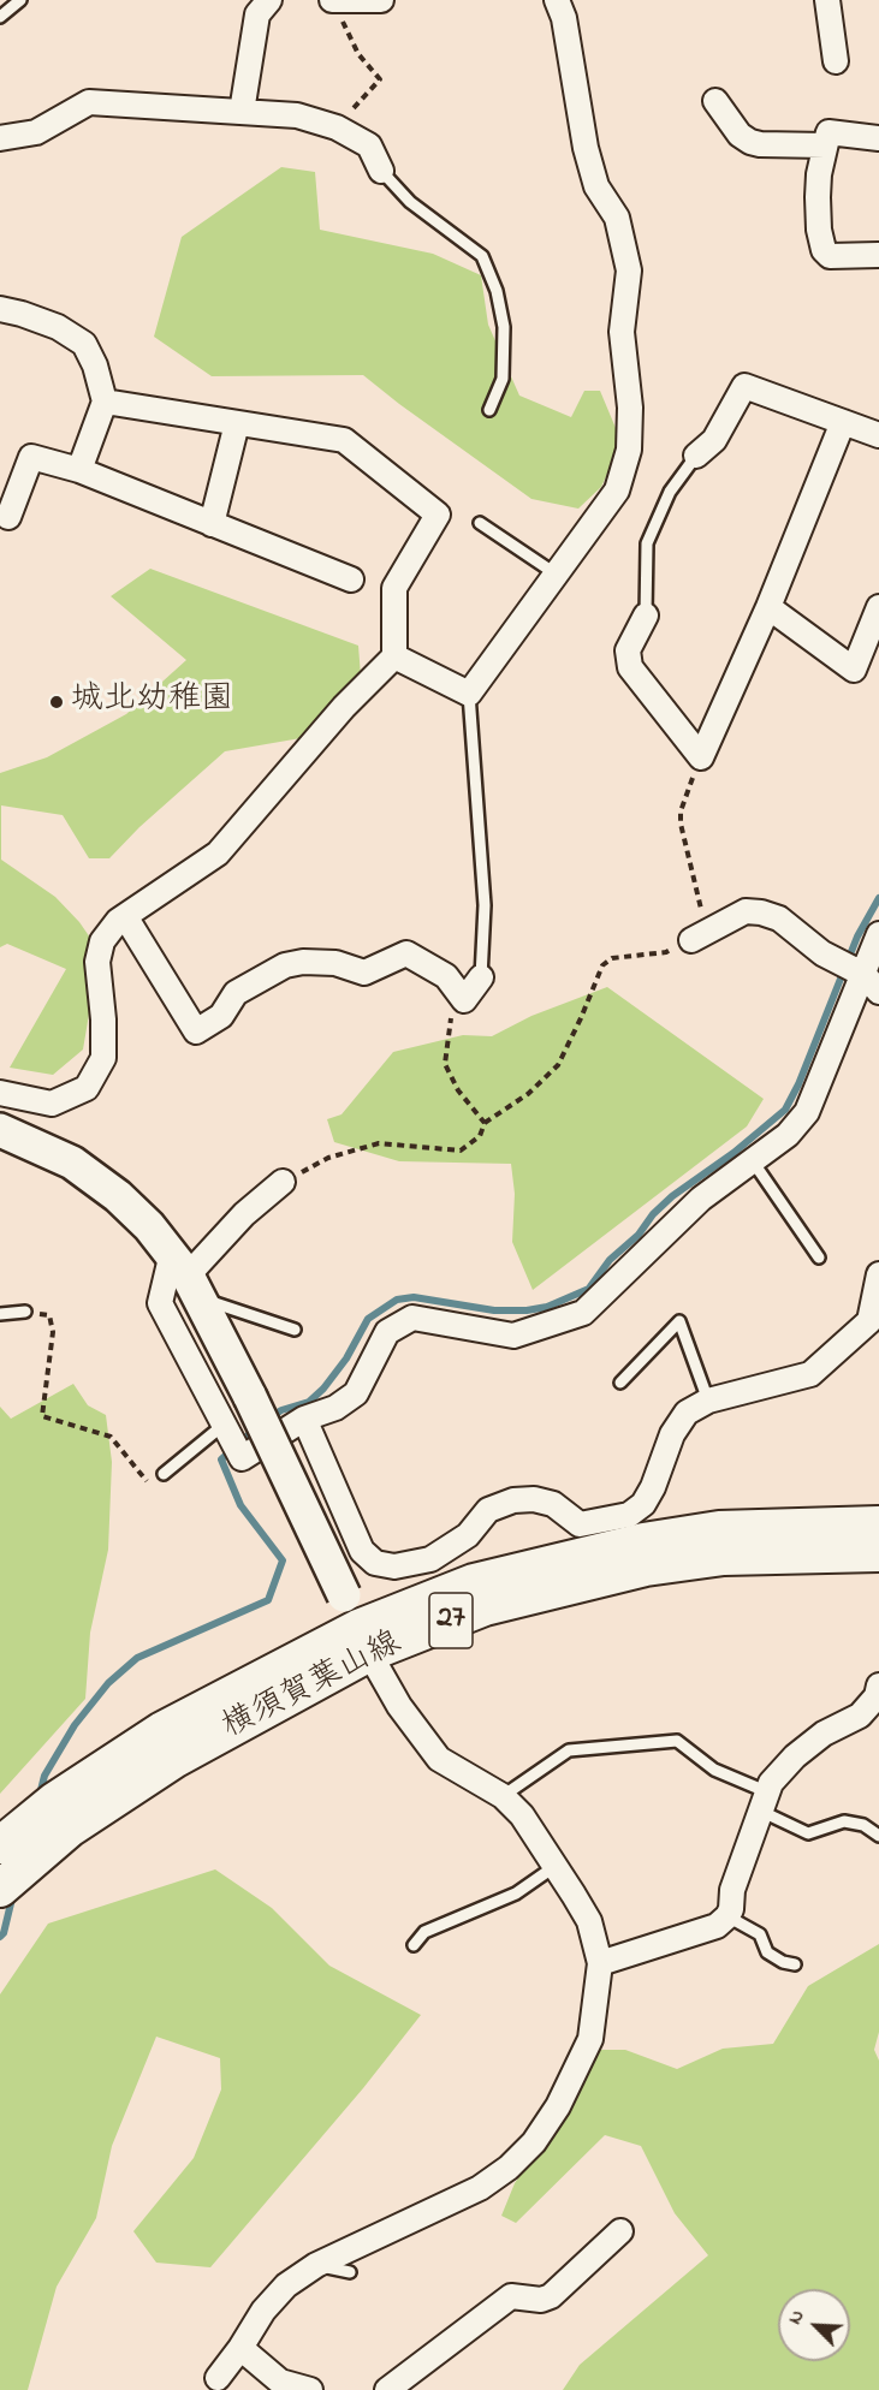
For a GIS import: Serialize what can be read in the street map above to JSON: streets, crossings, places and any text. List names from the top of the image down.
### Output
{
  "streets": {
    "main road": ["27", "横須賀葉山線"]
  },
  "places": ["城北幼稚園"],
  "north": "top left"
}
